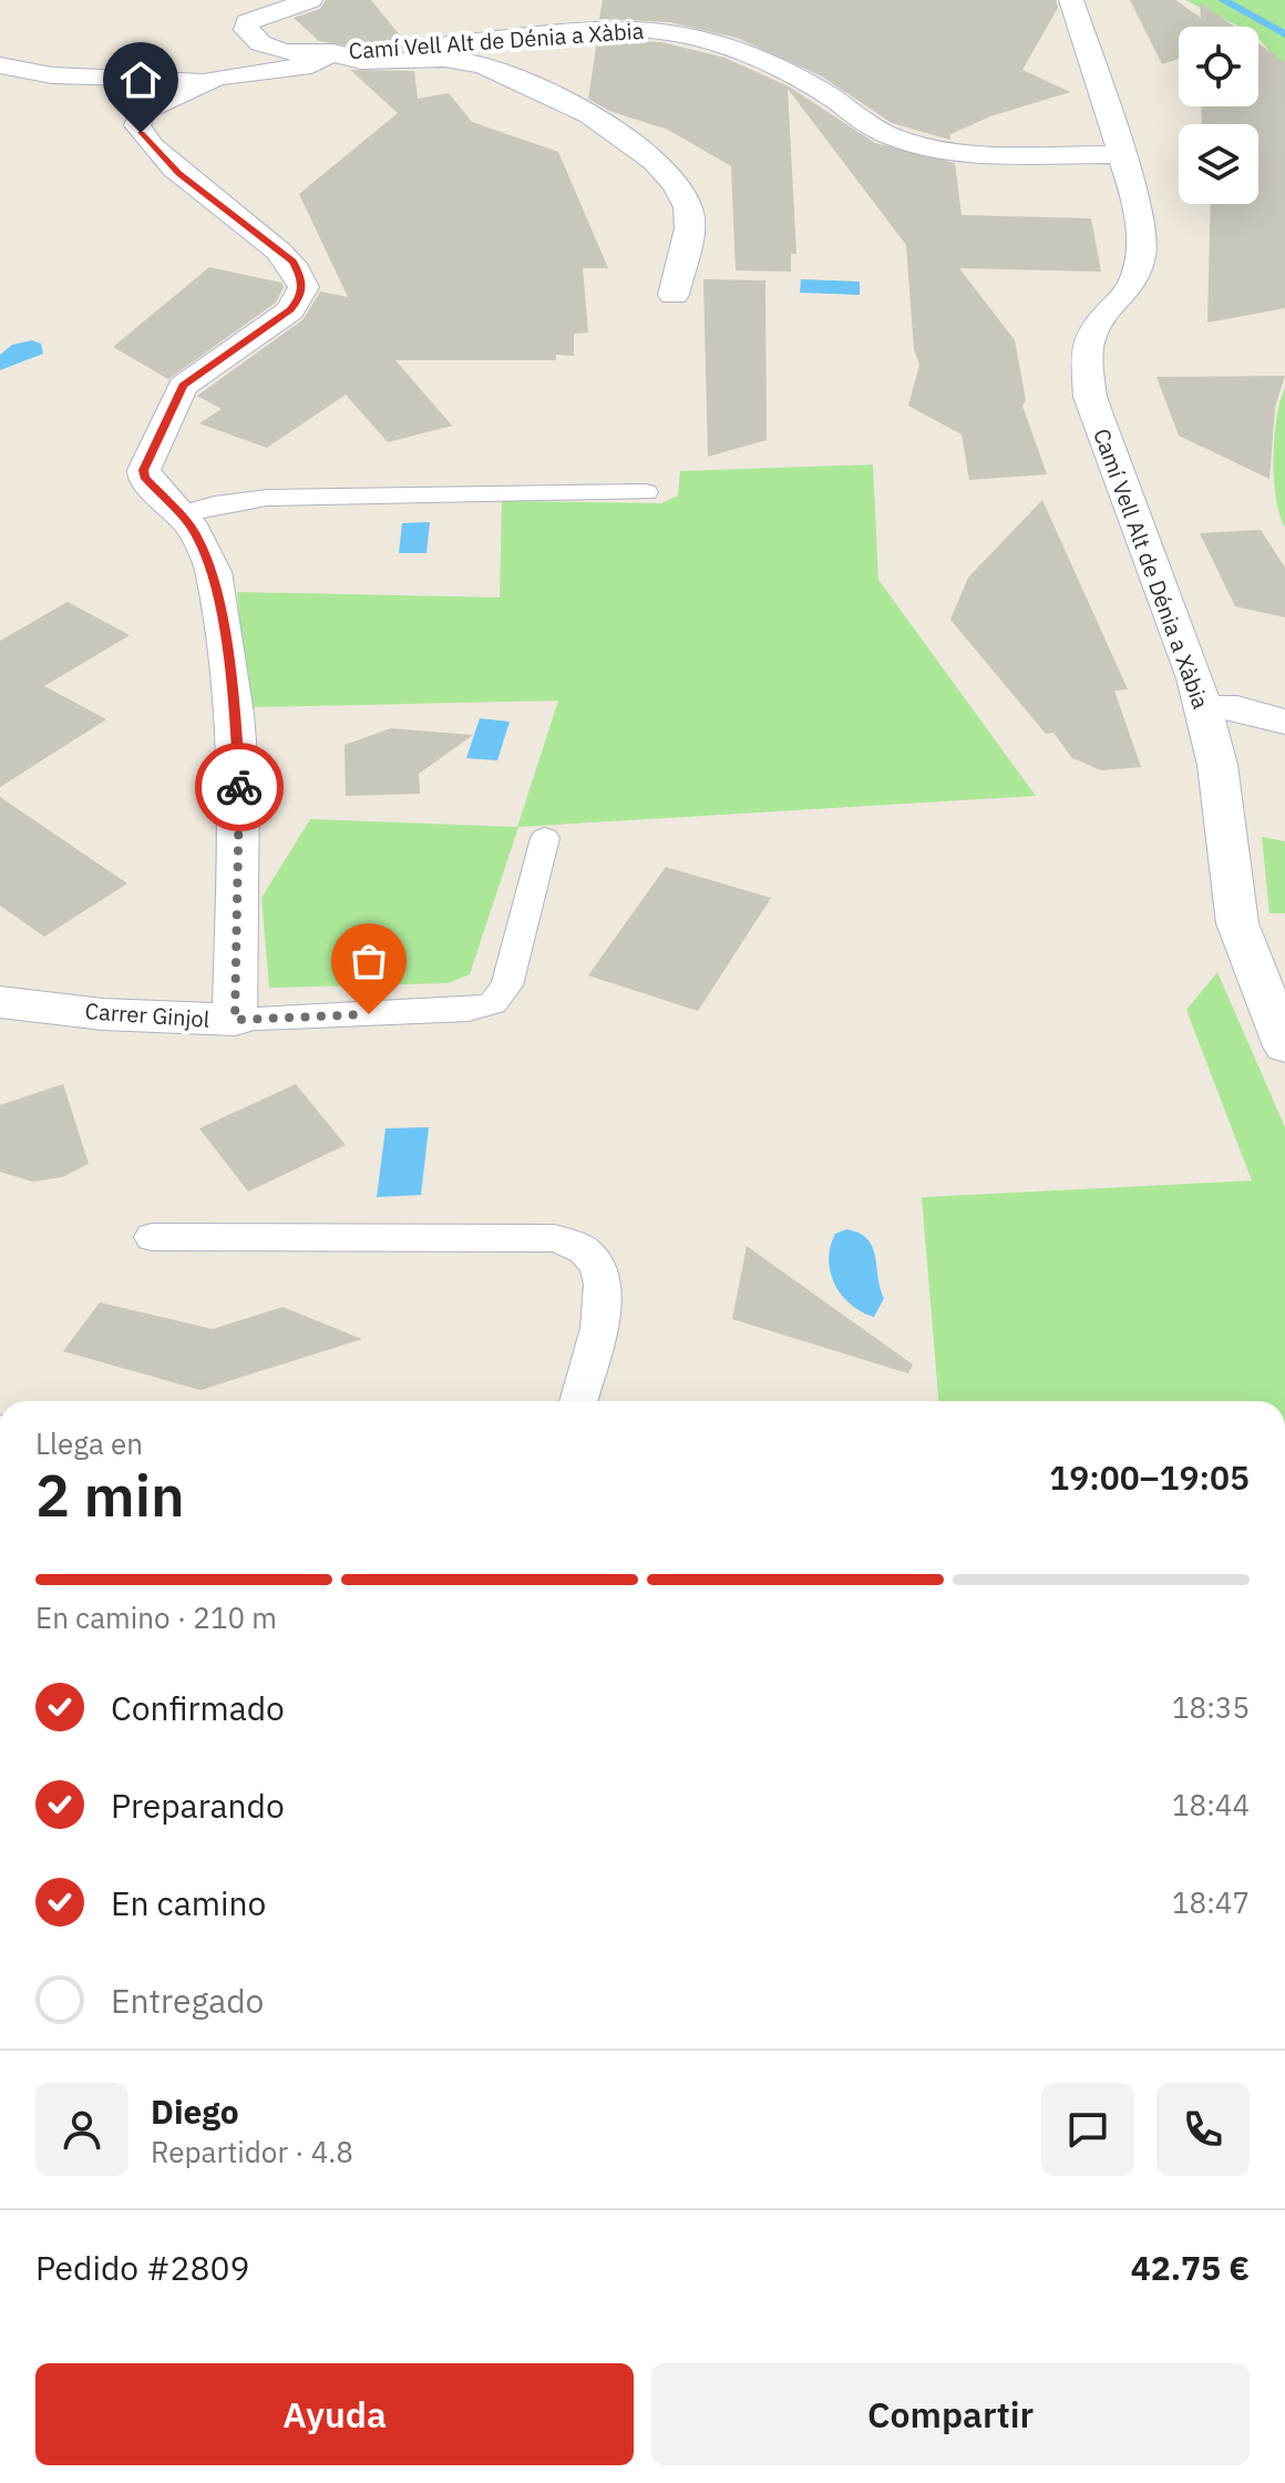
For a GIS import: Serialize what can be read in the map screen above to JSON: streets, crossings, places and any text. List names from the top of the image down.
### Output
{
  "streets": {
    "street": ["Camí Vell Alt de Dénia a Xàbia", "Carrer Ginjol"]
  },
  "crossings": [
    ["Camí Vell Alt de Dénia a Xàbia", "Carrer Ginjol"]
  ],
  "page": {
    "heading": ["2 min", "Llega en", "19:00–19:05"],
    "panel": [
      "Diego",
      "Repartidor · 4.8",
      "Pedido #2809",
      "42.75 €"
    ],
    "bar": "En camino · 210 m",
    "list": [
      ["Confirmado", "18:35"],
      ["Preparando", "18:44"],
      ["En camino", "18:47"],
      "Entregado"
    ],
    "buttons": ["Ayuda", "Compartir"]
  }
}
